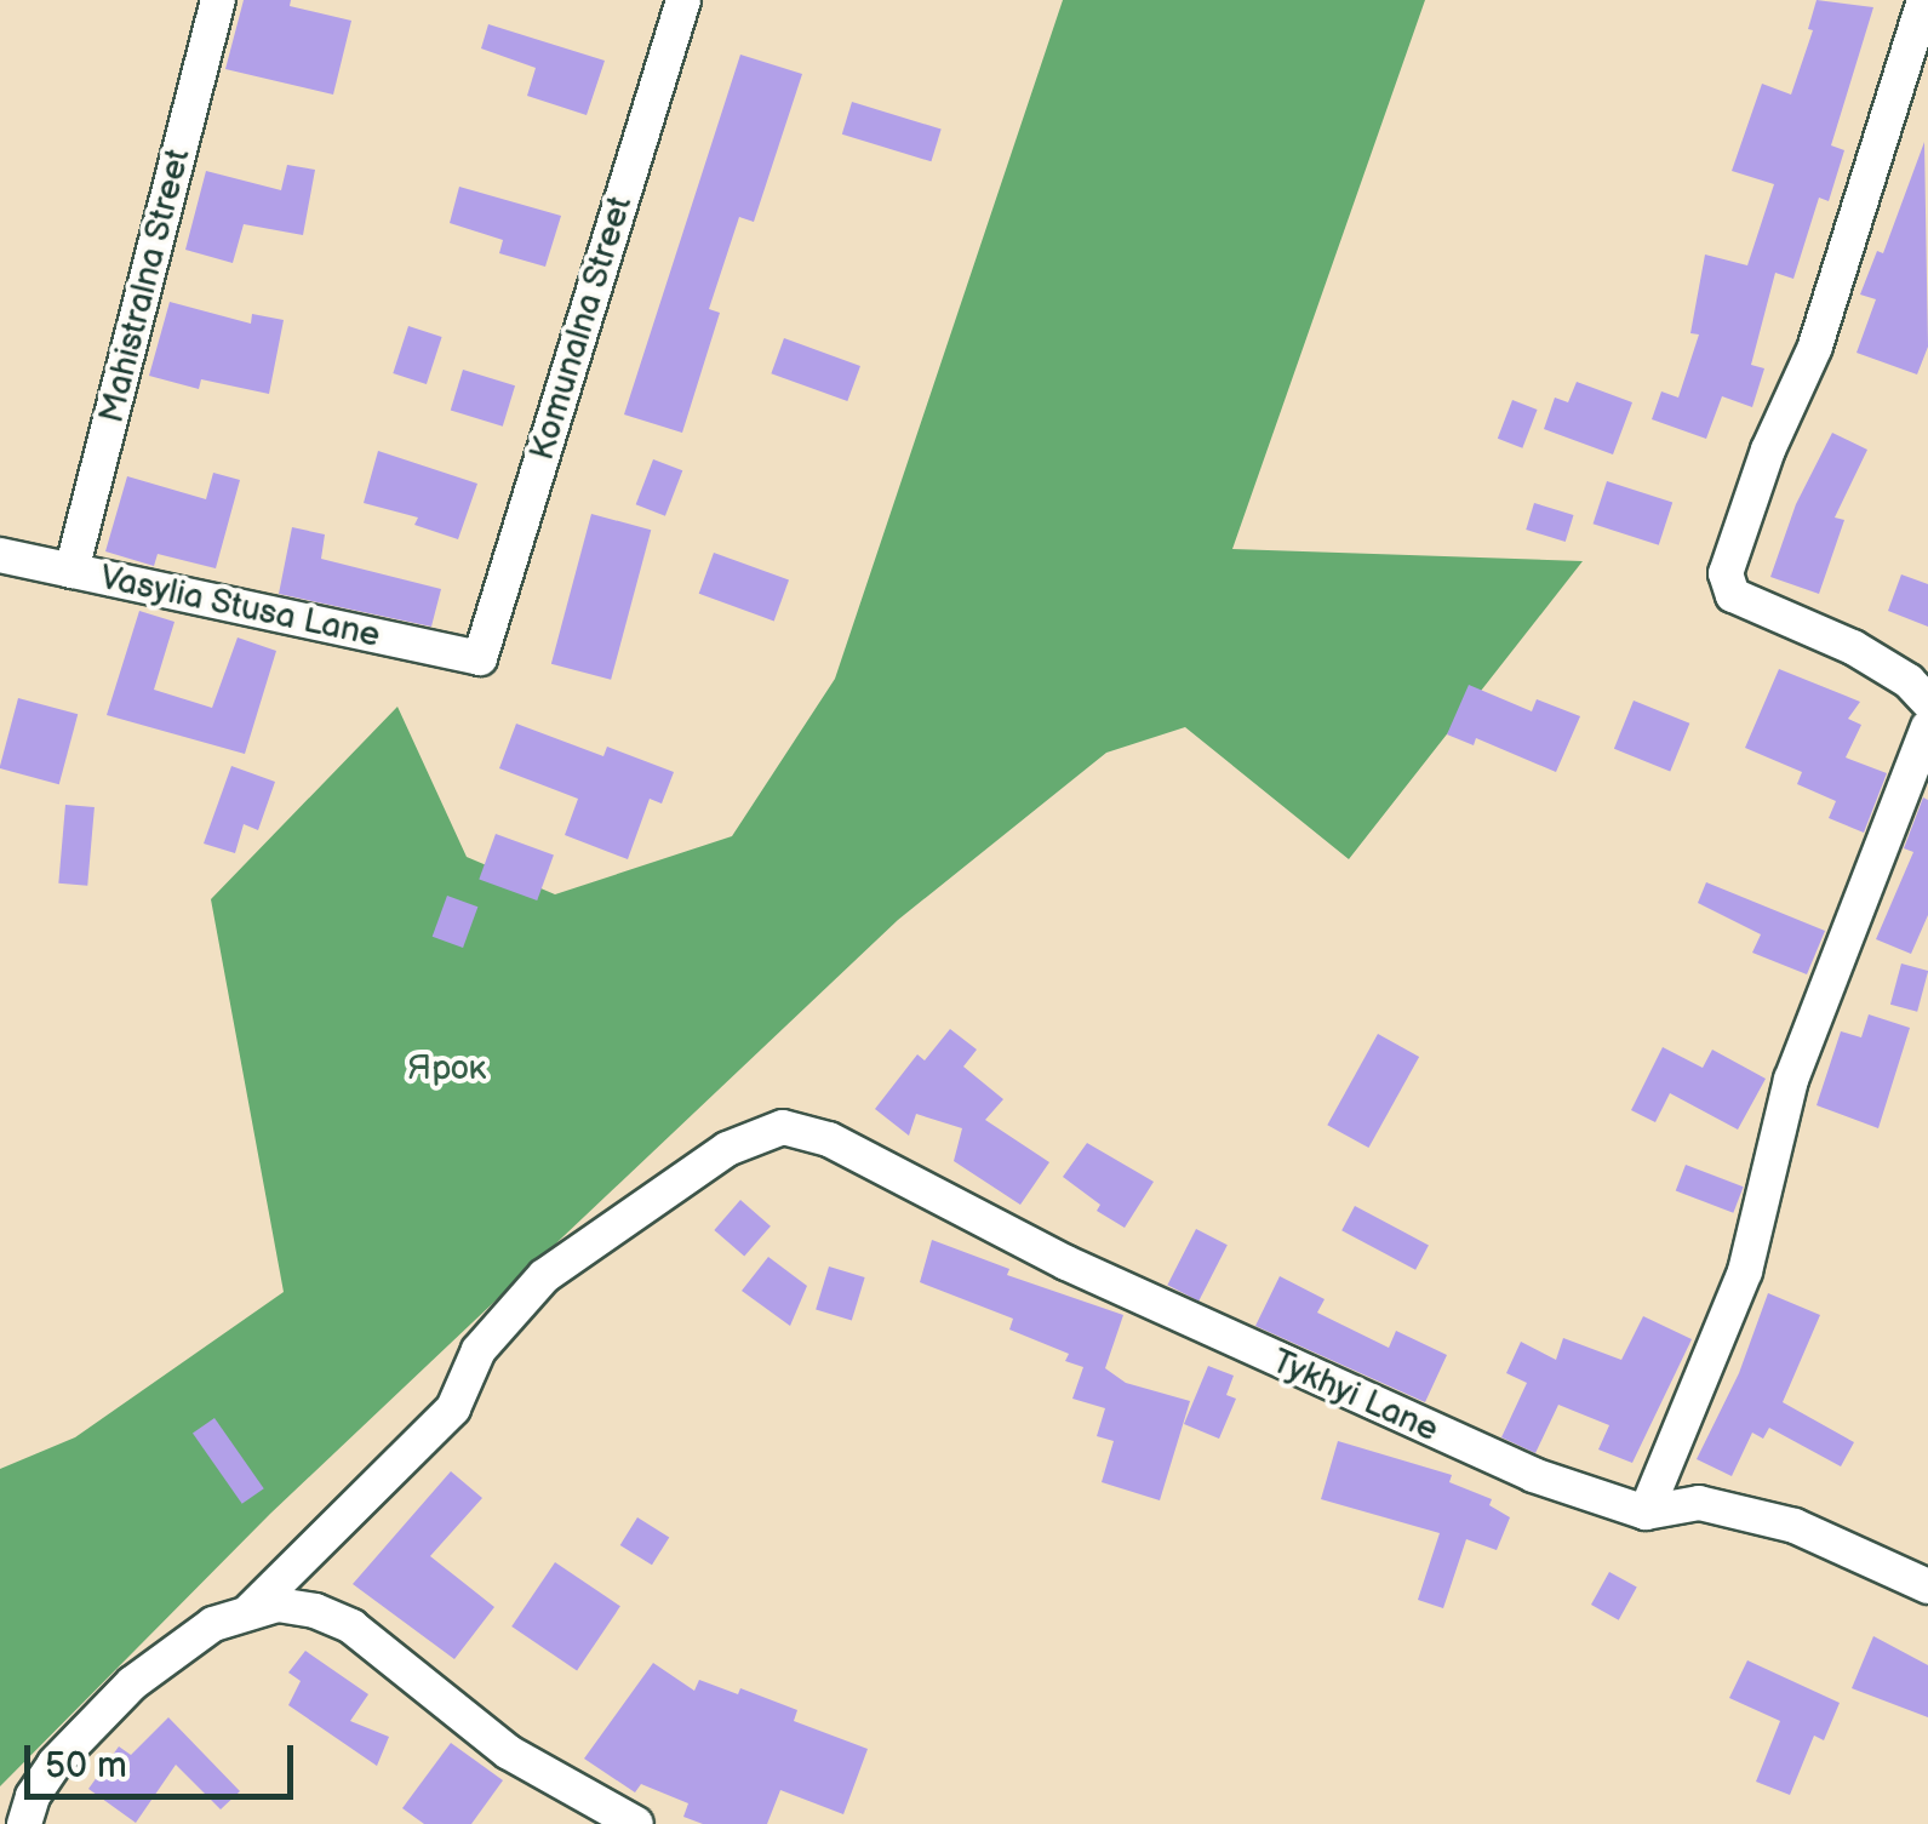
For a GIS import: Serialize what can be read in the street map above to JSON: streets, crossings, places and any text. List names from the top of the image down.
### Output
{
  "streets": {
    "street": [
      "Mahistralna Street",
      "Komunalna Street",
      "Vasylia Stusa Lane",
      "Tykhyi Lane"
    ]
  },
  "crossings": [
    ["Mahistralna Street", "Vasylia Stusa Lane"],
    ["Komunalna Street", "Vasylia Stusa Lane"]
  ],
  "parks": ["Ярок"],
  "scale_bar": "50 m"
}
